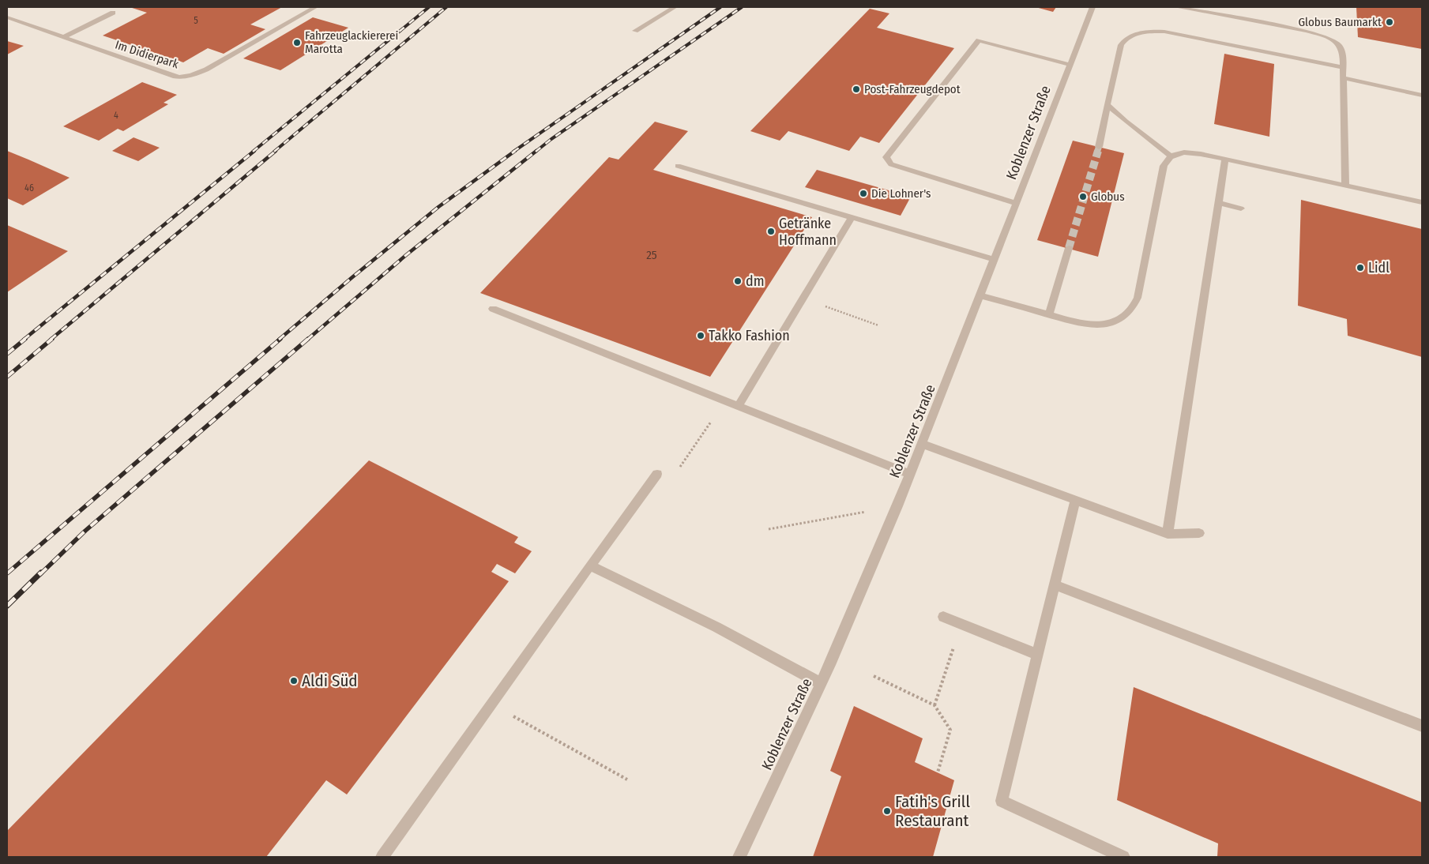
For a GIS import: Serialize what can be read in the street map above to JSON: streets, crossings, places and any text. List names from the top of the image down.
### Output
{
  "streets": {
    "street": ["Im Didierpark", "Koblenzer Straße"]
  },
  "places": [
    "Globus Baumarkt",
    "Fahrzeuglackiererei Marotta",
    "Post-Fahrzeugdepot",
    "Die Lohner's",
    "Globus",
    "Getränke Hoffmann",
    "Lidl",
    "dm",
    "Takko Fashion",
    "Aldi Süd",
    "Fatih's Grill Restaurant"
  ],
  "house_numbers": [
    "5",
    "4",
    "46",
    "25"
  ]
}
